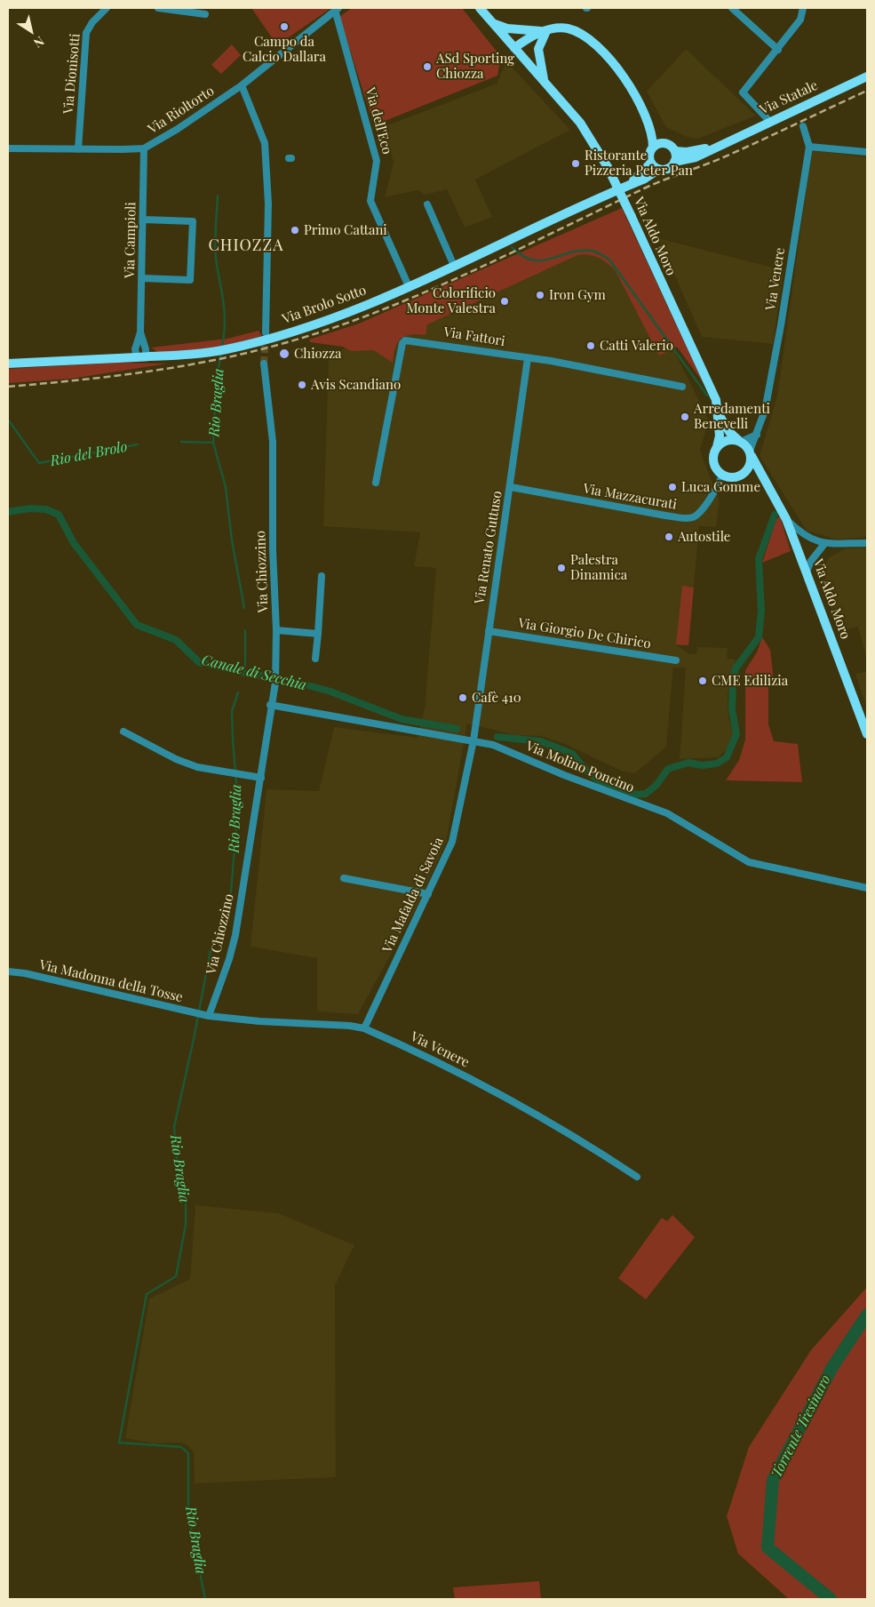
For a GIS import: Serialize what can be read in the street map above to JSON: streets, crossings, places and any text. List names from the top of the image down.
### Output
{
  "streets": {
    "main road": ["Via Statale", "Via Aldo Moro", "Via Brolo Sotto"],
    "street": [
      "Via Dionisotti",
      "Via Rioltorto",
      "Via dell'Eco",
      "Via Campioli",
      "Via Venere",
      "Via Fattori",
      "Via Mazzacurati",
      "Via Renato Guttuso",
      "Via Chiozzino",
      "Via Giorgio De Chirico",
      "Via Molino Poncino",
      "Via Mafalda di Savoia",
      "Via Madonna della Tosse"
    ]
  },
  "crossings": [
    ["Via Dionisotti", "Via Rioltorto"],
    ["Via Statale", "Via Brolo Sotto"],
    ["Via Rioltorto", "Via dell'Eco"],
    ["Via Rioltorto", "Via Campioli"],
    ["Via dell'Eco", "Via Brolo Sotto"],
    ["Via Aldo Moro", "Via Venere"],
    ["Via Aldo Moro", "Via Mazzacurati"],
    ["Via Campioli", "Via Brolo Sotto"],
    ["Via Venere", "Via Mazzacurati"],
    ["Via Venere", "Via Chiozzino"],
    ["Via Venere", "Via Mafalda di Savoia"],
    ["Via Venere", "Via Madonna della Tosse"],
    ["Via Fattori", "Via Renato Guttuso"],
    ["Via Mazzacurati", "Via Renato Guttuso"],
    ["Via Renato Guttuso", "Via Giorgio De Chirico"],
    ["Via Renato Guttuso", "Via Molino Poncino"],
    ["Via Renato Guttuso", "Via Mafalda di Savoia"],
    ["Via Chiozzino", "Via Molino Poncino"],
    ["Via Chiozzino", "Via Madonna della Tosse"],
    ["Via Molino Poncino", "Via Mafalda di Savoia"]
  ],
  "districts": ["CHIOZZA"],
  "water": [
    "Rio Braglia",
    "Rio del Brolo",
    "Canale di Secchia",
    "Torrente Tresinaro"
  ],
  "places": [
    "Campo da Calcio Dallara",
    "ASd Sporting Chiozza",
    "Ristorante Pizzeria Peter Pan",
    "Primo Cattani",
    "Iron Gym",
    "Colorificio Monte Valestra",
    "Catti Valerio",
    "Chiozza",
    "Avis Scandiano",
    "Arredamenti Benevelli",
    "Luca Gomme",
    "Autostile",
    "Palestra Dinamica",
    "CME Edilizia",
    "Cafè 410"
  ],
  "north": "bottom right"
}
